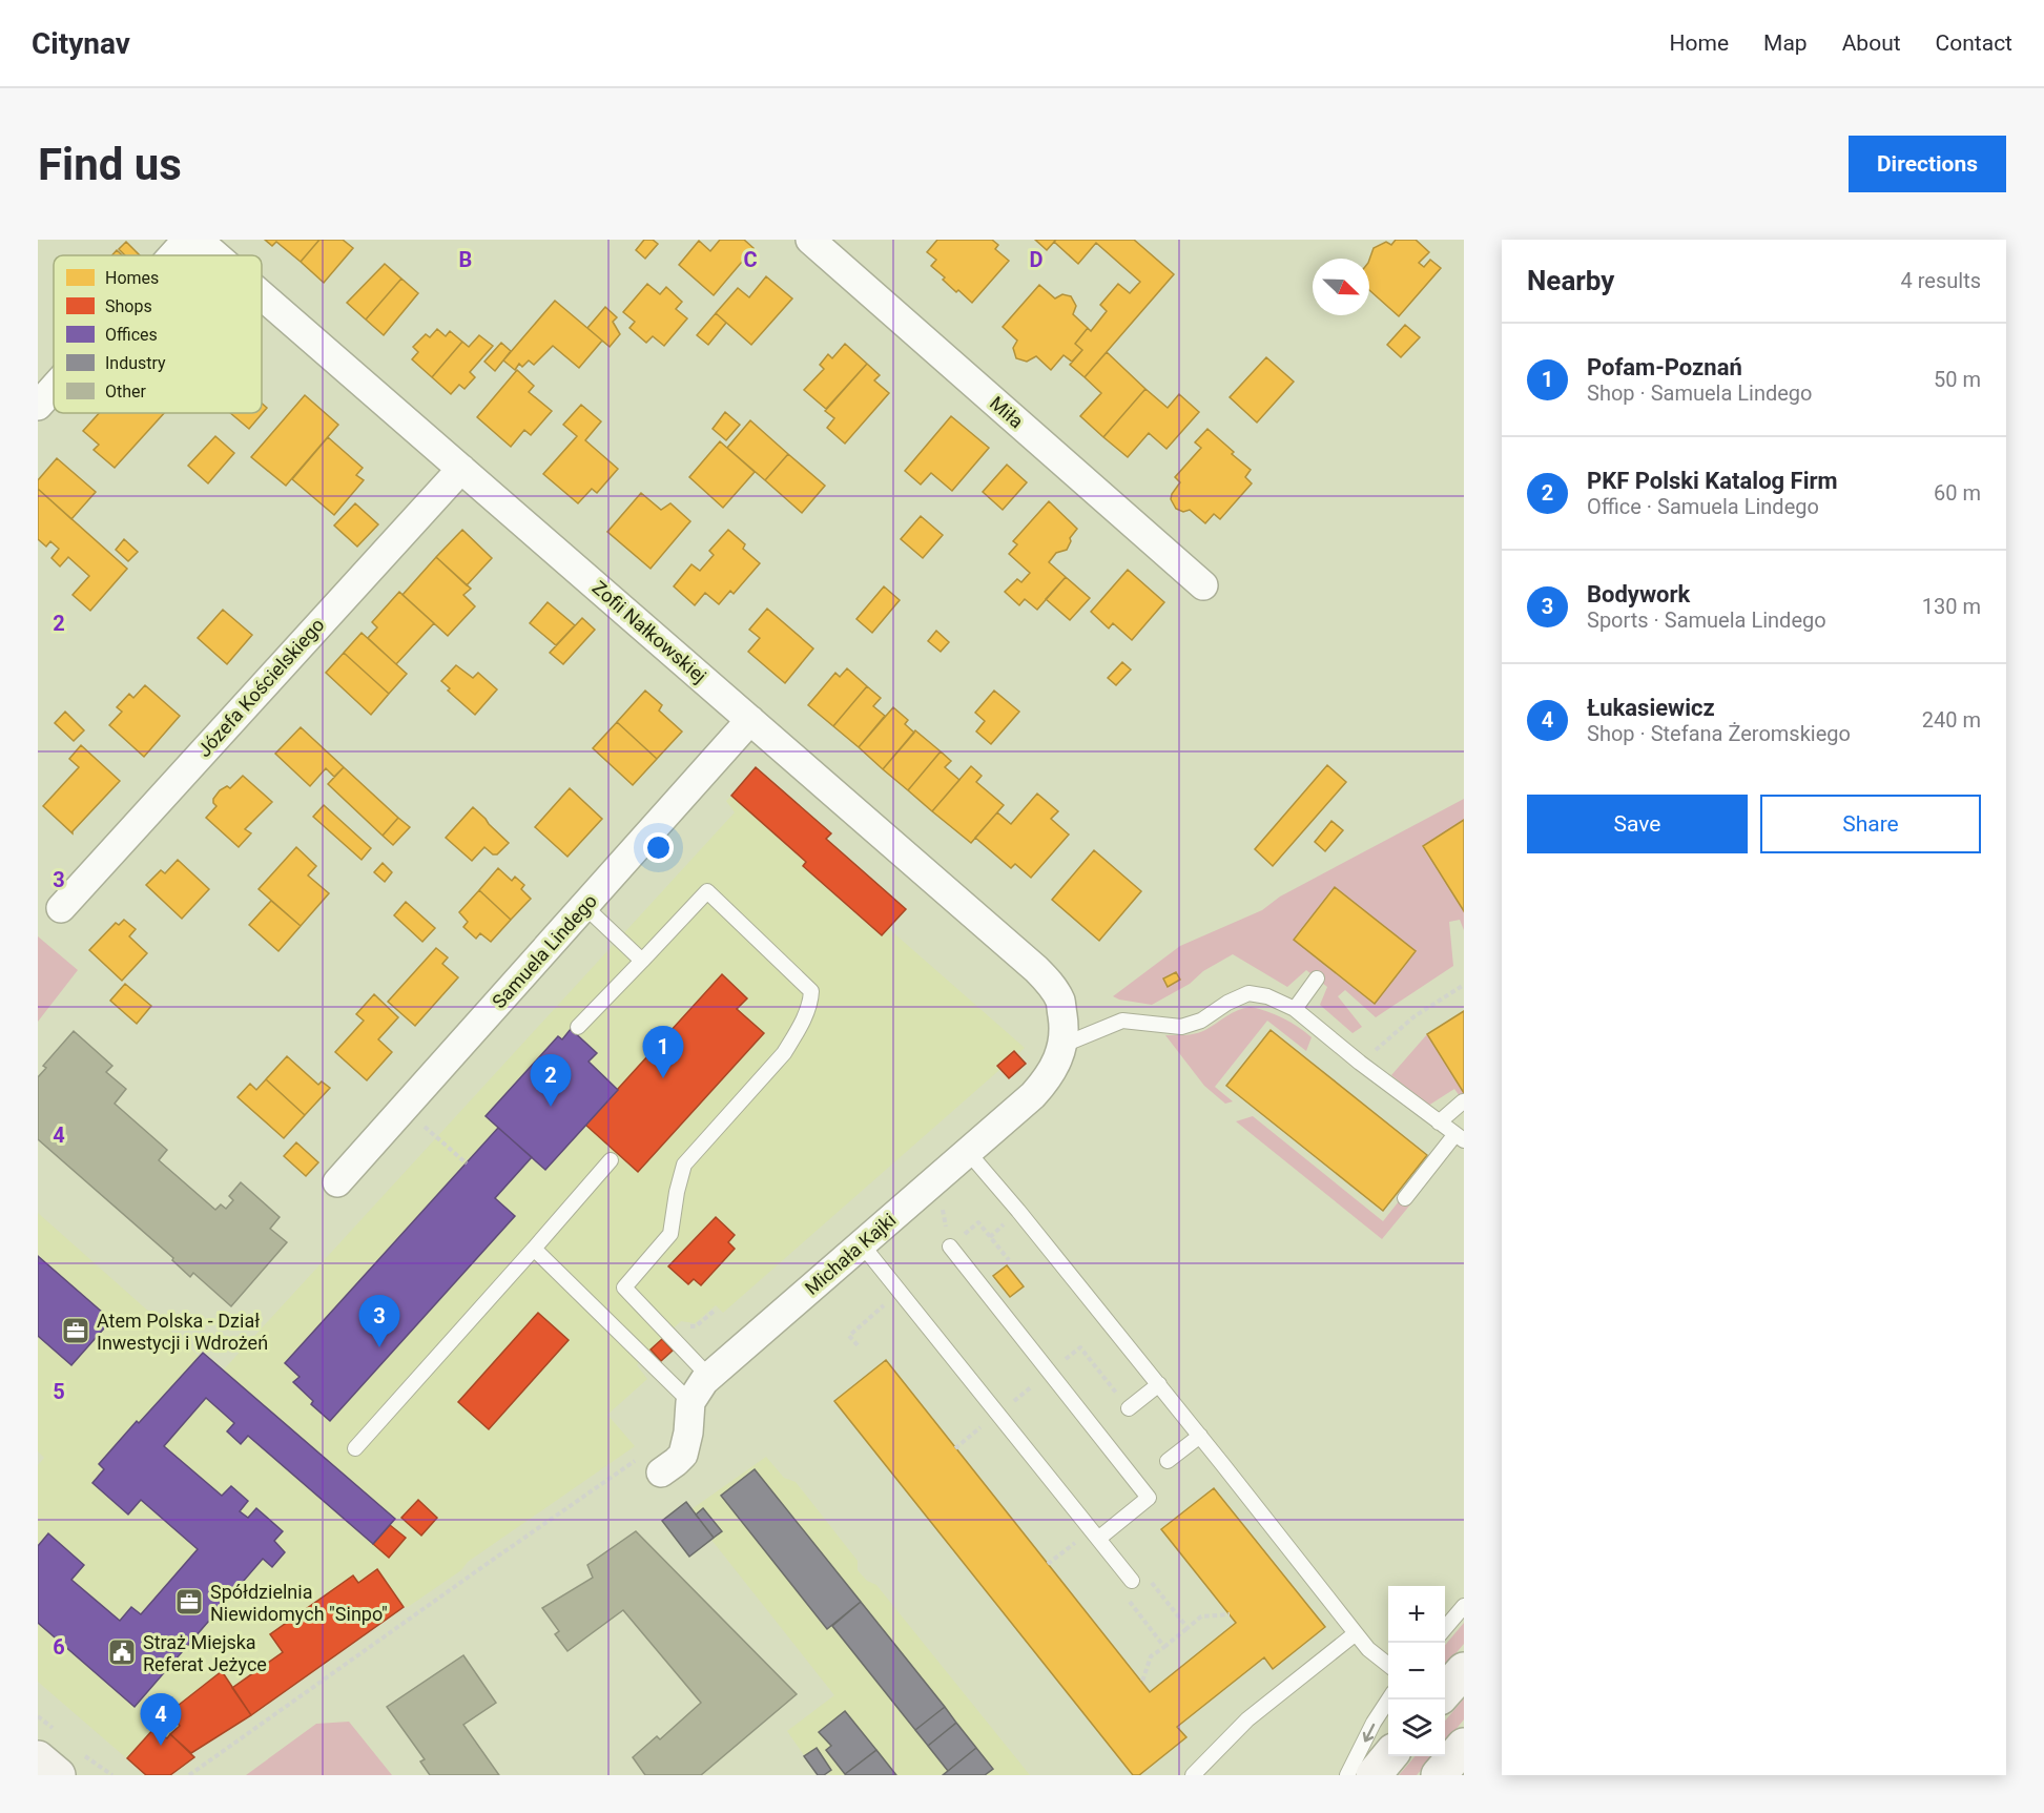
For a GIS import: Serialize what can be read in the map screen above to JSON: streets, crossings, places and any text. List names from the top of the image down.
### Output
{
  "streets": {
    "street": [
      "Miła",
      "Zofii Nałkowskiej",
      "Józefa Kościelskiego",
      "Samuela Lindego",
      "Michała Kajki"
    ]
  },
  "crossings": [
    ["Zofii Nałkowskiej", "Józefa Kościelskiego"],
    ["Zofii Nałkowskiej", "Samuela Lindego"],
    ["Zofii Nałkowskiej", "Michała Kajki"]
  ],
  "places": {
    "office": ["Atem Polska - Dział Inwestycji i Wdrożeń", "Spółdzielnia Niewidomych \"Sinpo\""],
    "public building": ["Straż Miejska Referat Jeżyce"]
  },
  "legend": [
    "Homes",
    "Shops",
    "Offices",
    "Industry",
    "Other"
  ],
  "north": "bottom right",
  "page": {
    "header": "Citynav",
    "nav": [
      "Home",
      "Map",
      "About",
      "Contact"
    ],
    "buttons": [
      "Directions",
      ["Save", "Share"]
    ],
    "title": "Find us",
    "heading": ["Nearby", "4 results"],
    "list": [
      {
        "mark": "1",
        "name": "Pofam-Poznań",
        "note": "Shop · Samuela Lindego",
        "value": "50 m"
      },
      {
        "mark": "2",
        "name": "PKF Polski Katalog Firm",
        "note": "Office · Samuela Lindego",
        "value": "60 m"
      },
      {
        "mark": "3",
        "name": "Bodywork",
        "note": "Sports · Samuela Lindego",
        "value": "130 m"
      },
      {
        "mark": "4",
        "name": "Łukasiewicz",
        "note": "Shop · Stefana Żeromskiego",
        "value": "240 m"
      }
    ],
    "pins": [
      "1",
      "2",
      "3",
      "4"
    ],
    "map_buttons": ["+", "−"]
  },
  "grid": {
    "columns": ["B", "C", "D"],
    "rows": [
      "2",
      "3",
      "4",
      "5",
      "6"
    ]
  }
}
